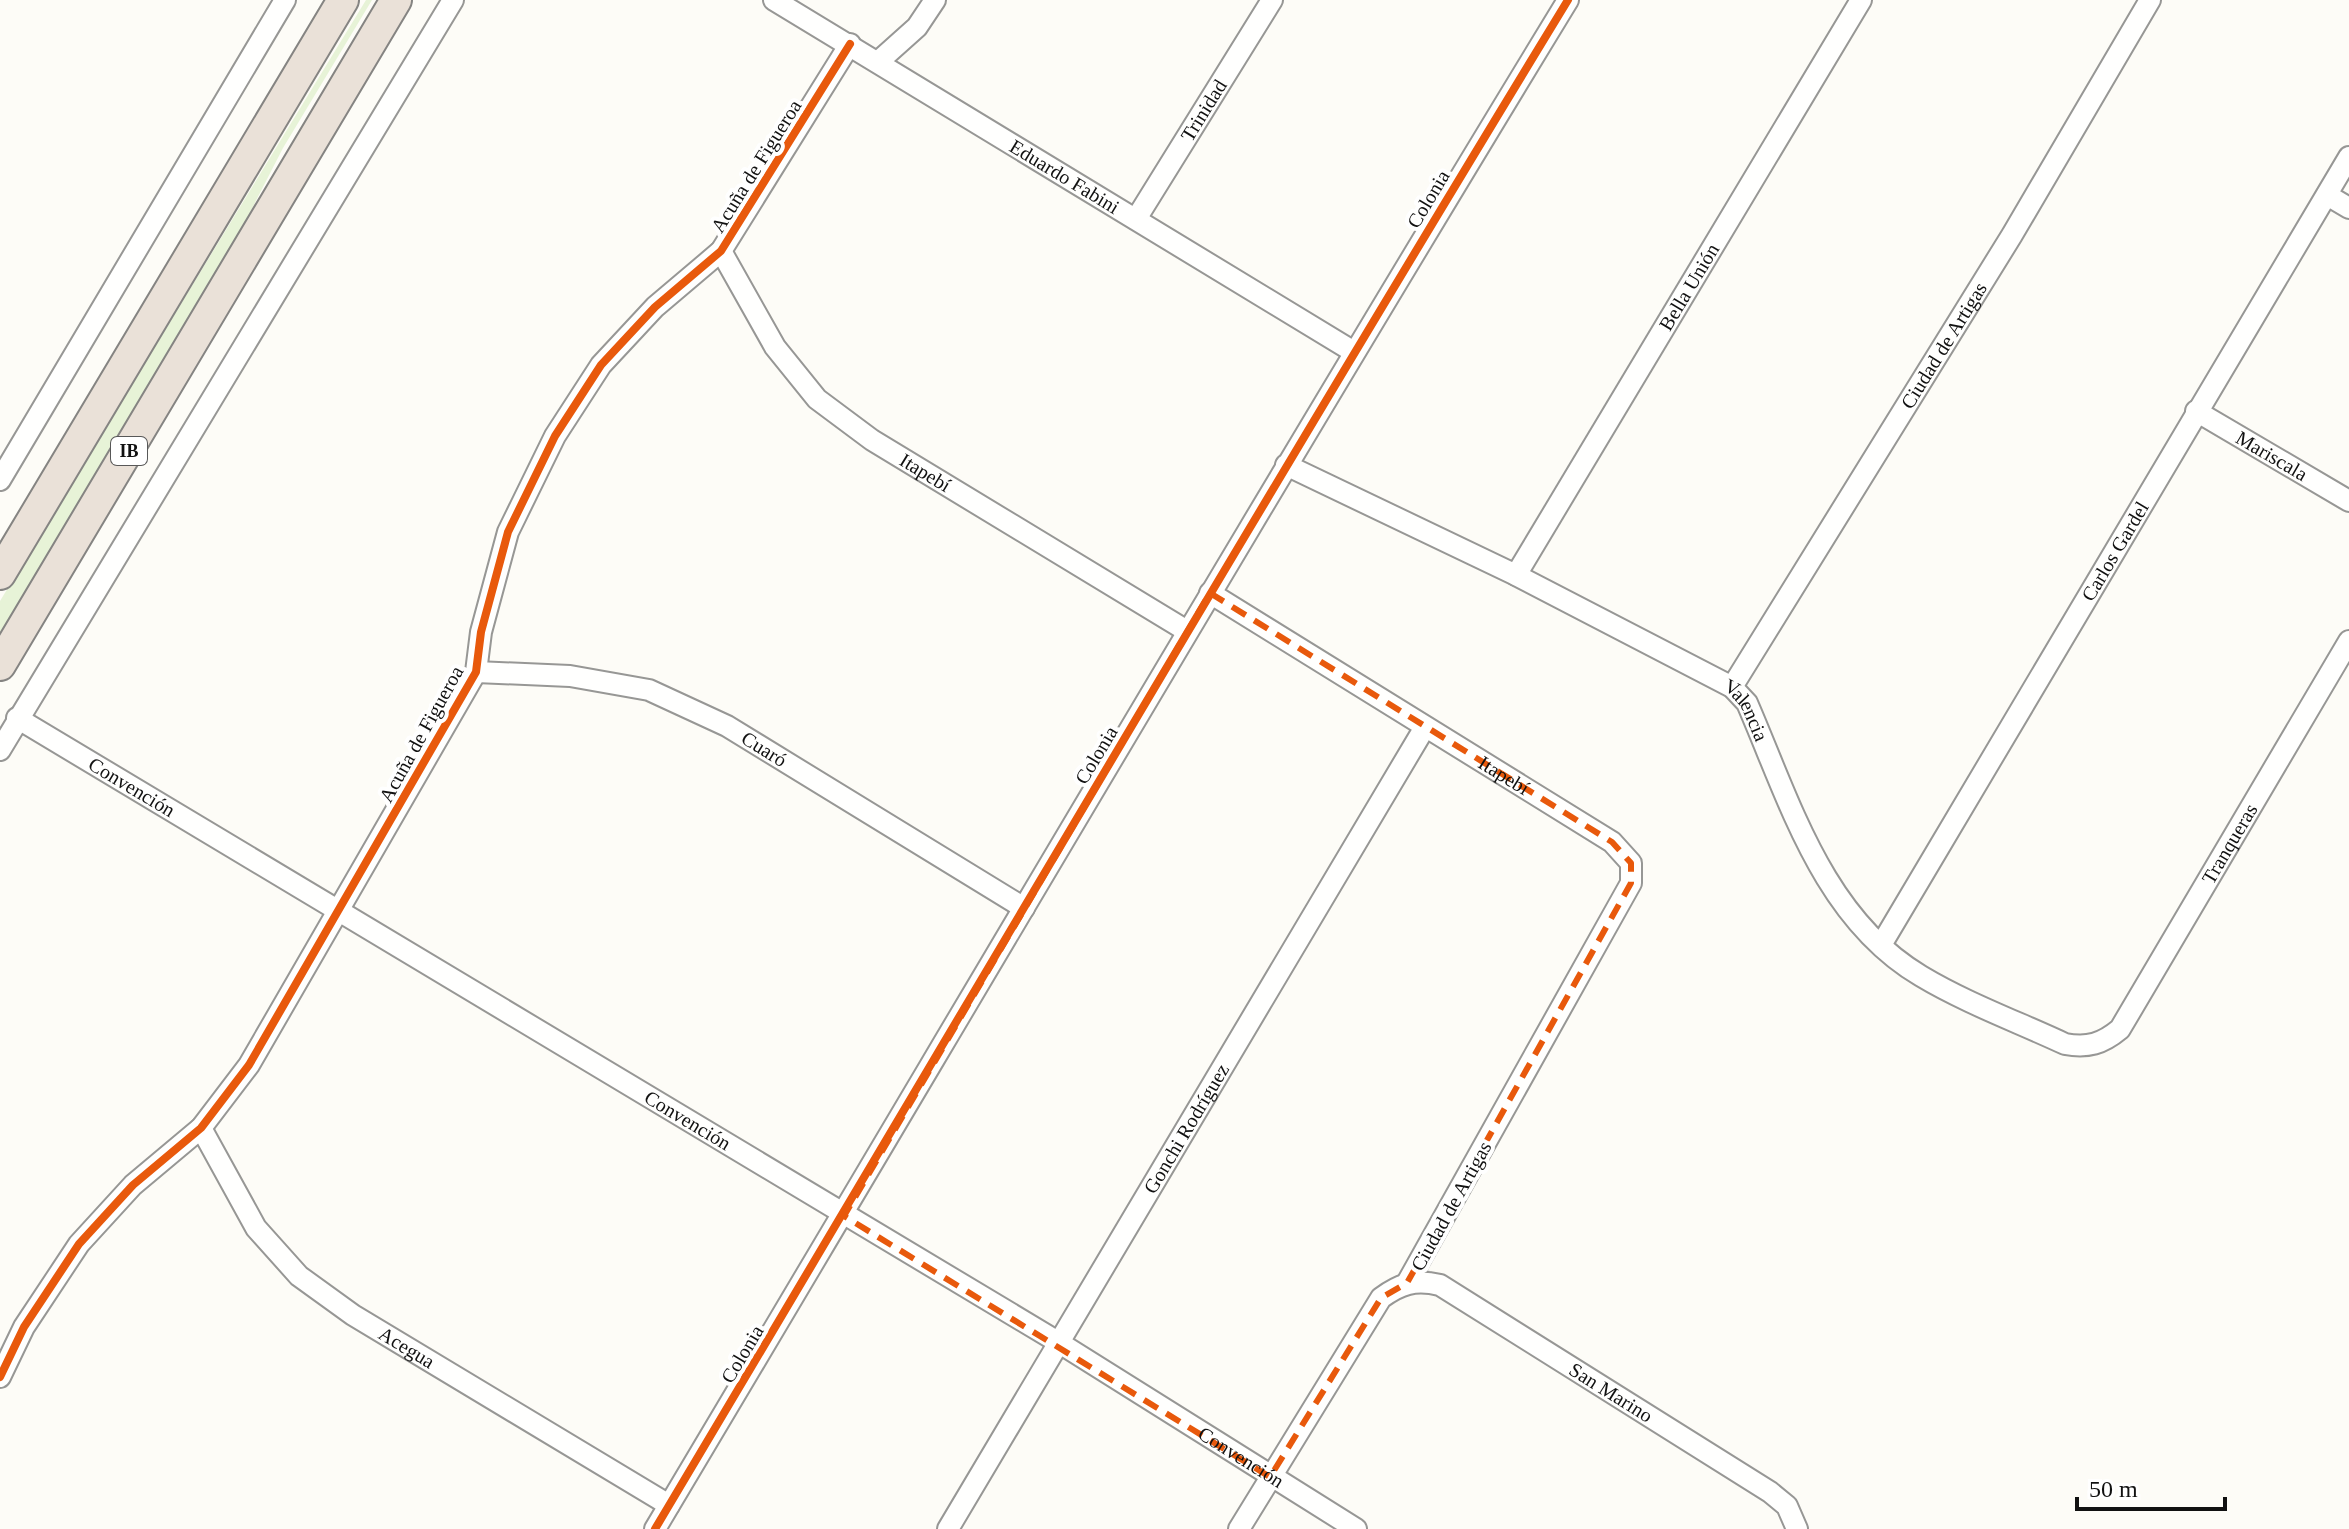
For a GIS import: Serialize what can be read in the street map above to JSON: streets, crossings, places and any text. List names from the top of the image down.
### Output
{
  "streets": {
    "highway": ["IB"],
    "street": [
      "Trinidad",
      "Acuña de Figueroa",
      "Eduardo Fabini",
      "Colonia",
      "Bella Unión",
      "Ciudad de Artigas",
      "Mariscala",
      "Itapebí",
      "Carlos Gardel",
      "Valencia",
      "Cuaró",
      "Convención",
      "Tranqueras",
      "Gonchi Rodríguez",
      "Acegua",
      "San Marino"
    ]
  },
  "crossings": [
    ["Trinidad", "Eduardo Fabini"],
    ["Acuña de Figueroa", "Eduardo Fabini"],
    ["Acuña de Figueroa", "Itapebí"],
    ["Acuña de Figueroa", "Cuaró"],
    ["Acuña de Figueroa", "Convención"],
    ["Acuña de Figueroa", "Acegua"],
    ["Eduardo Fabini", "Colonia"],
    ["Colonia", "Itapebí"],
    ["Colonia", "Valencia"],
    ["Colonia", "Cuaró"],
    ["Colonia", "Convención"],
    ["Colonia", "Acegua"],
    ["Bella Unión", "Valencia"],
    ["Ciudad de Artigas", "Itapebí"],
    ["Ciudad de Artigas", "Valencia"],
    ["Ciudad de Artigas", "Convención"],
    ["Ciudad de Artigas", "San Marino"],
    ["Mariscala", "Carlos Gardel"],
    ["Itapebí", "Gonchi Rodríguez"],
    ["Carlos Gardel", "Valencia"],
    ["Valencia", "Tranqueras"],
    ["Convención", "Gonchi Rodríguez"]
  ],
  "scale_bar": "50 m"
}
